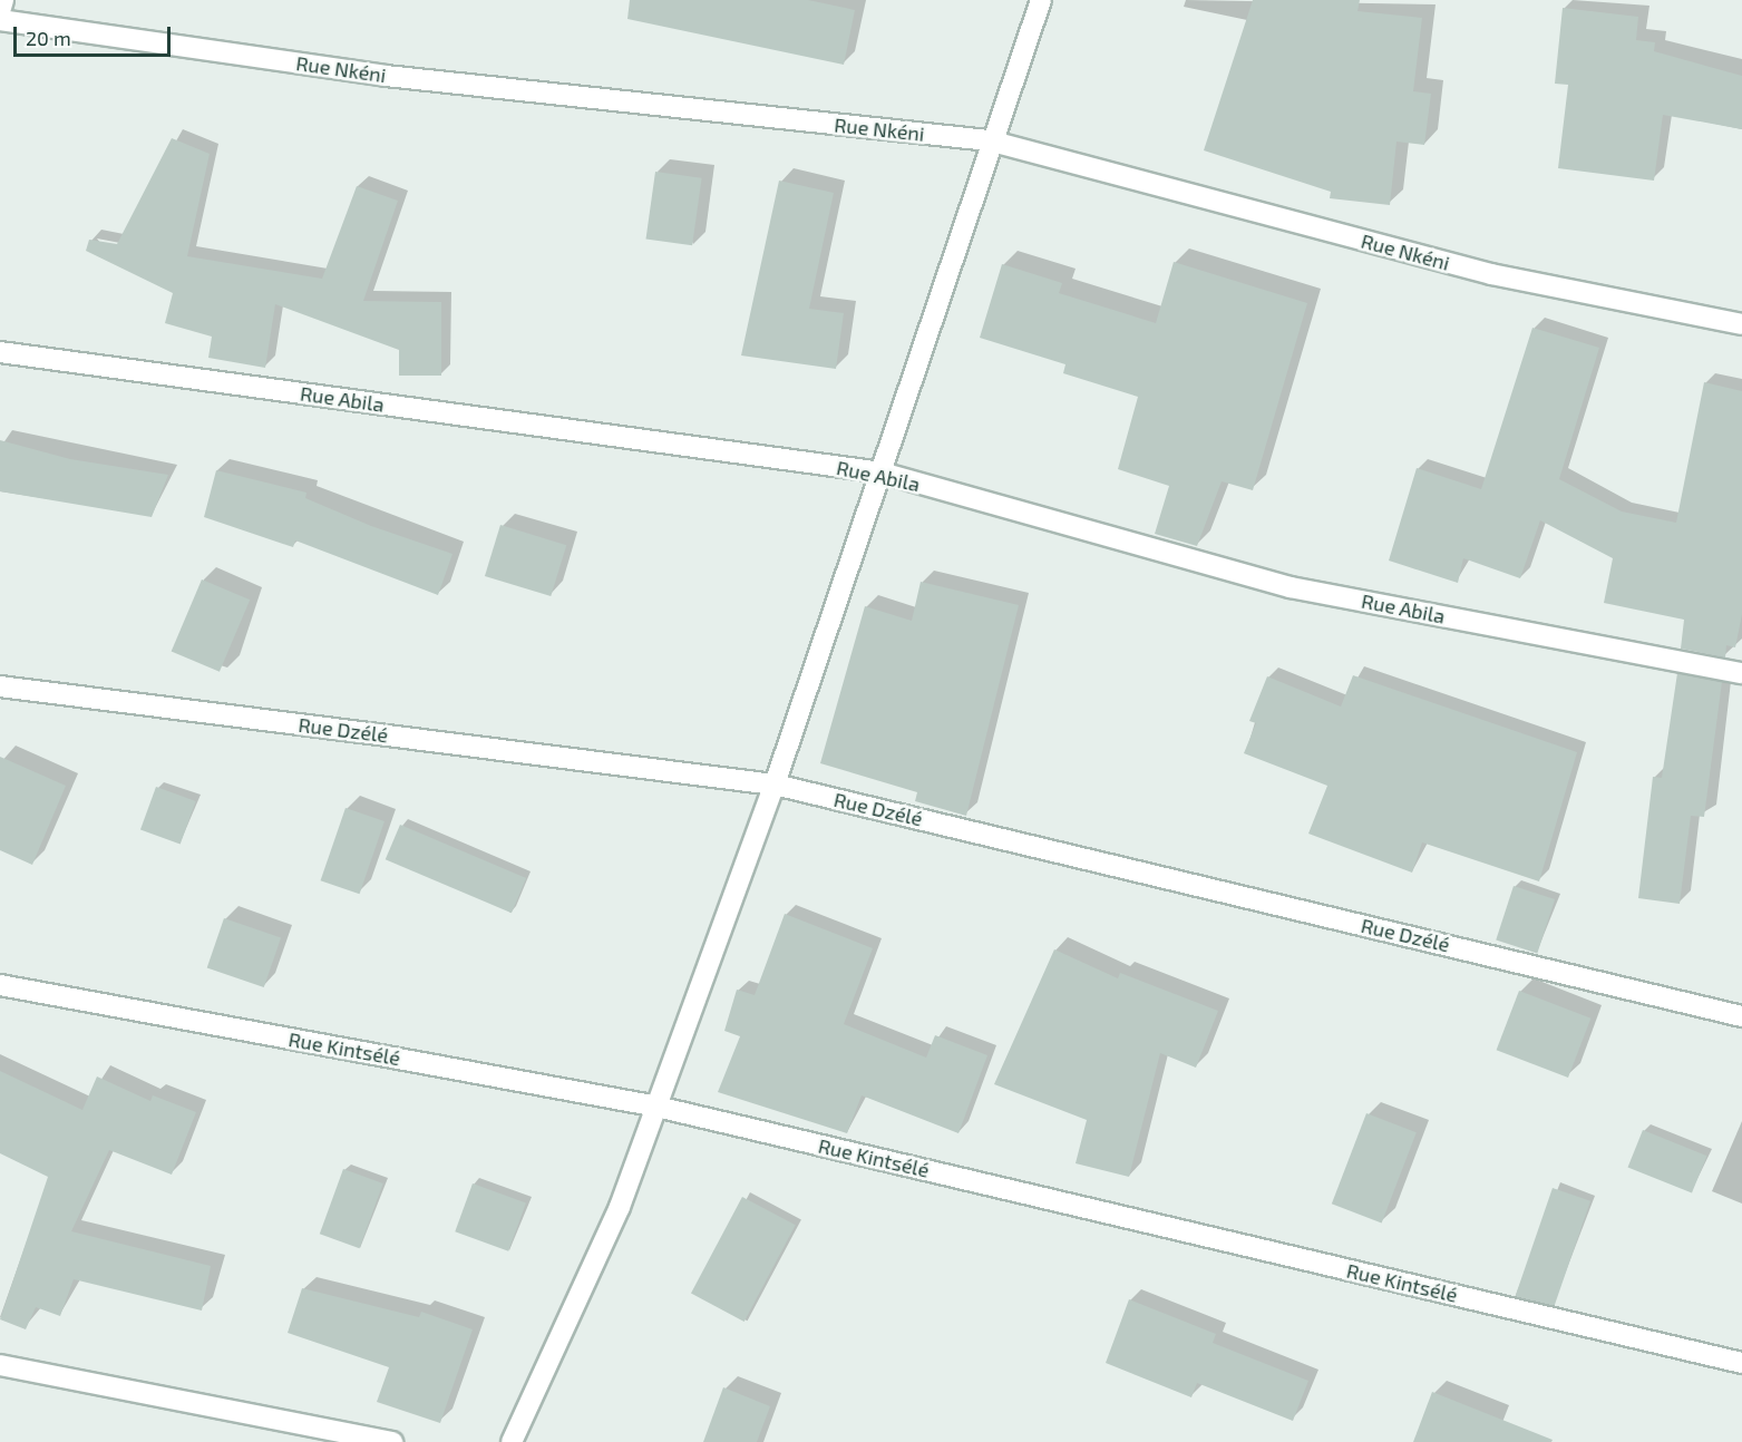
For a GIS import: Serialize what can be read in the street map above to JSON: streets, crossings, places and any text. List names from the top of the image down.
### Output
{
  "streets": {
    "street": [
      "Rue Nkéni",
      "Rue Abila",
      "Rue Dzélé",
      "Rue Kintsélé"
    ]
  },
  "scale_bar": "20 m"
}
